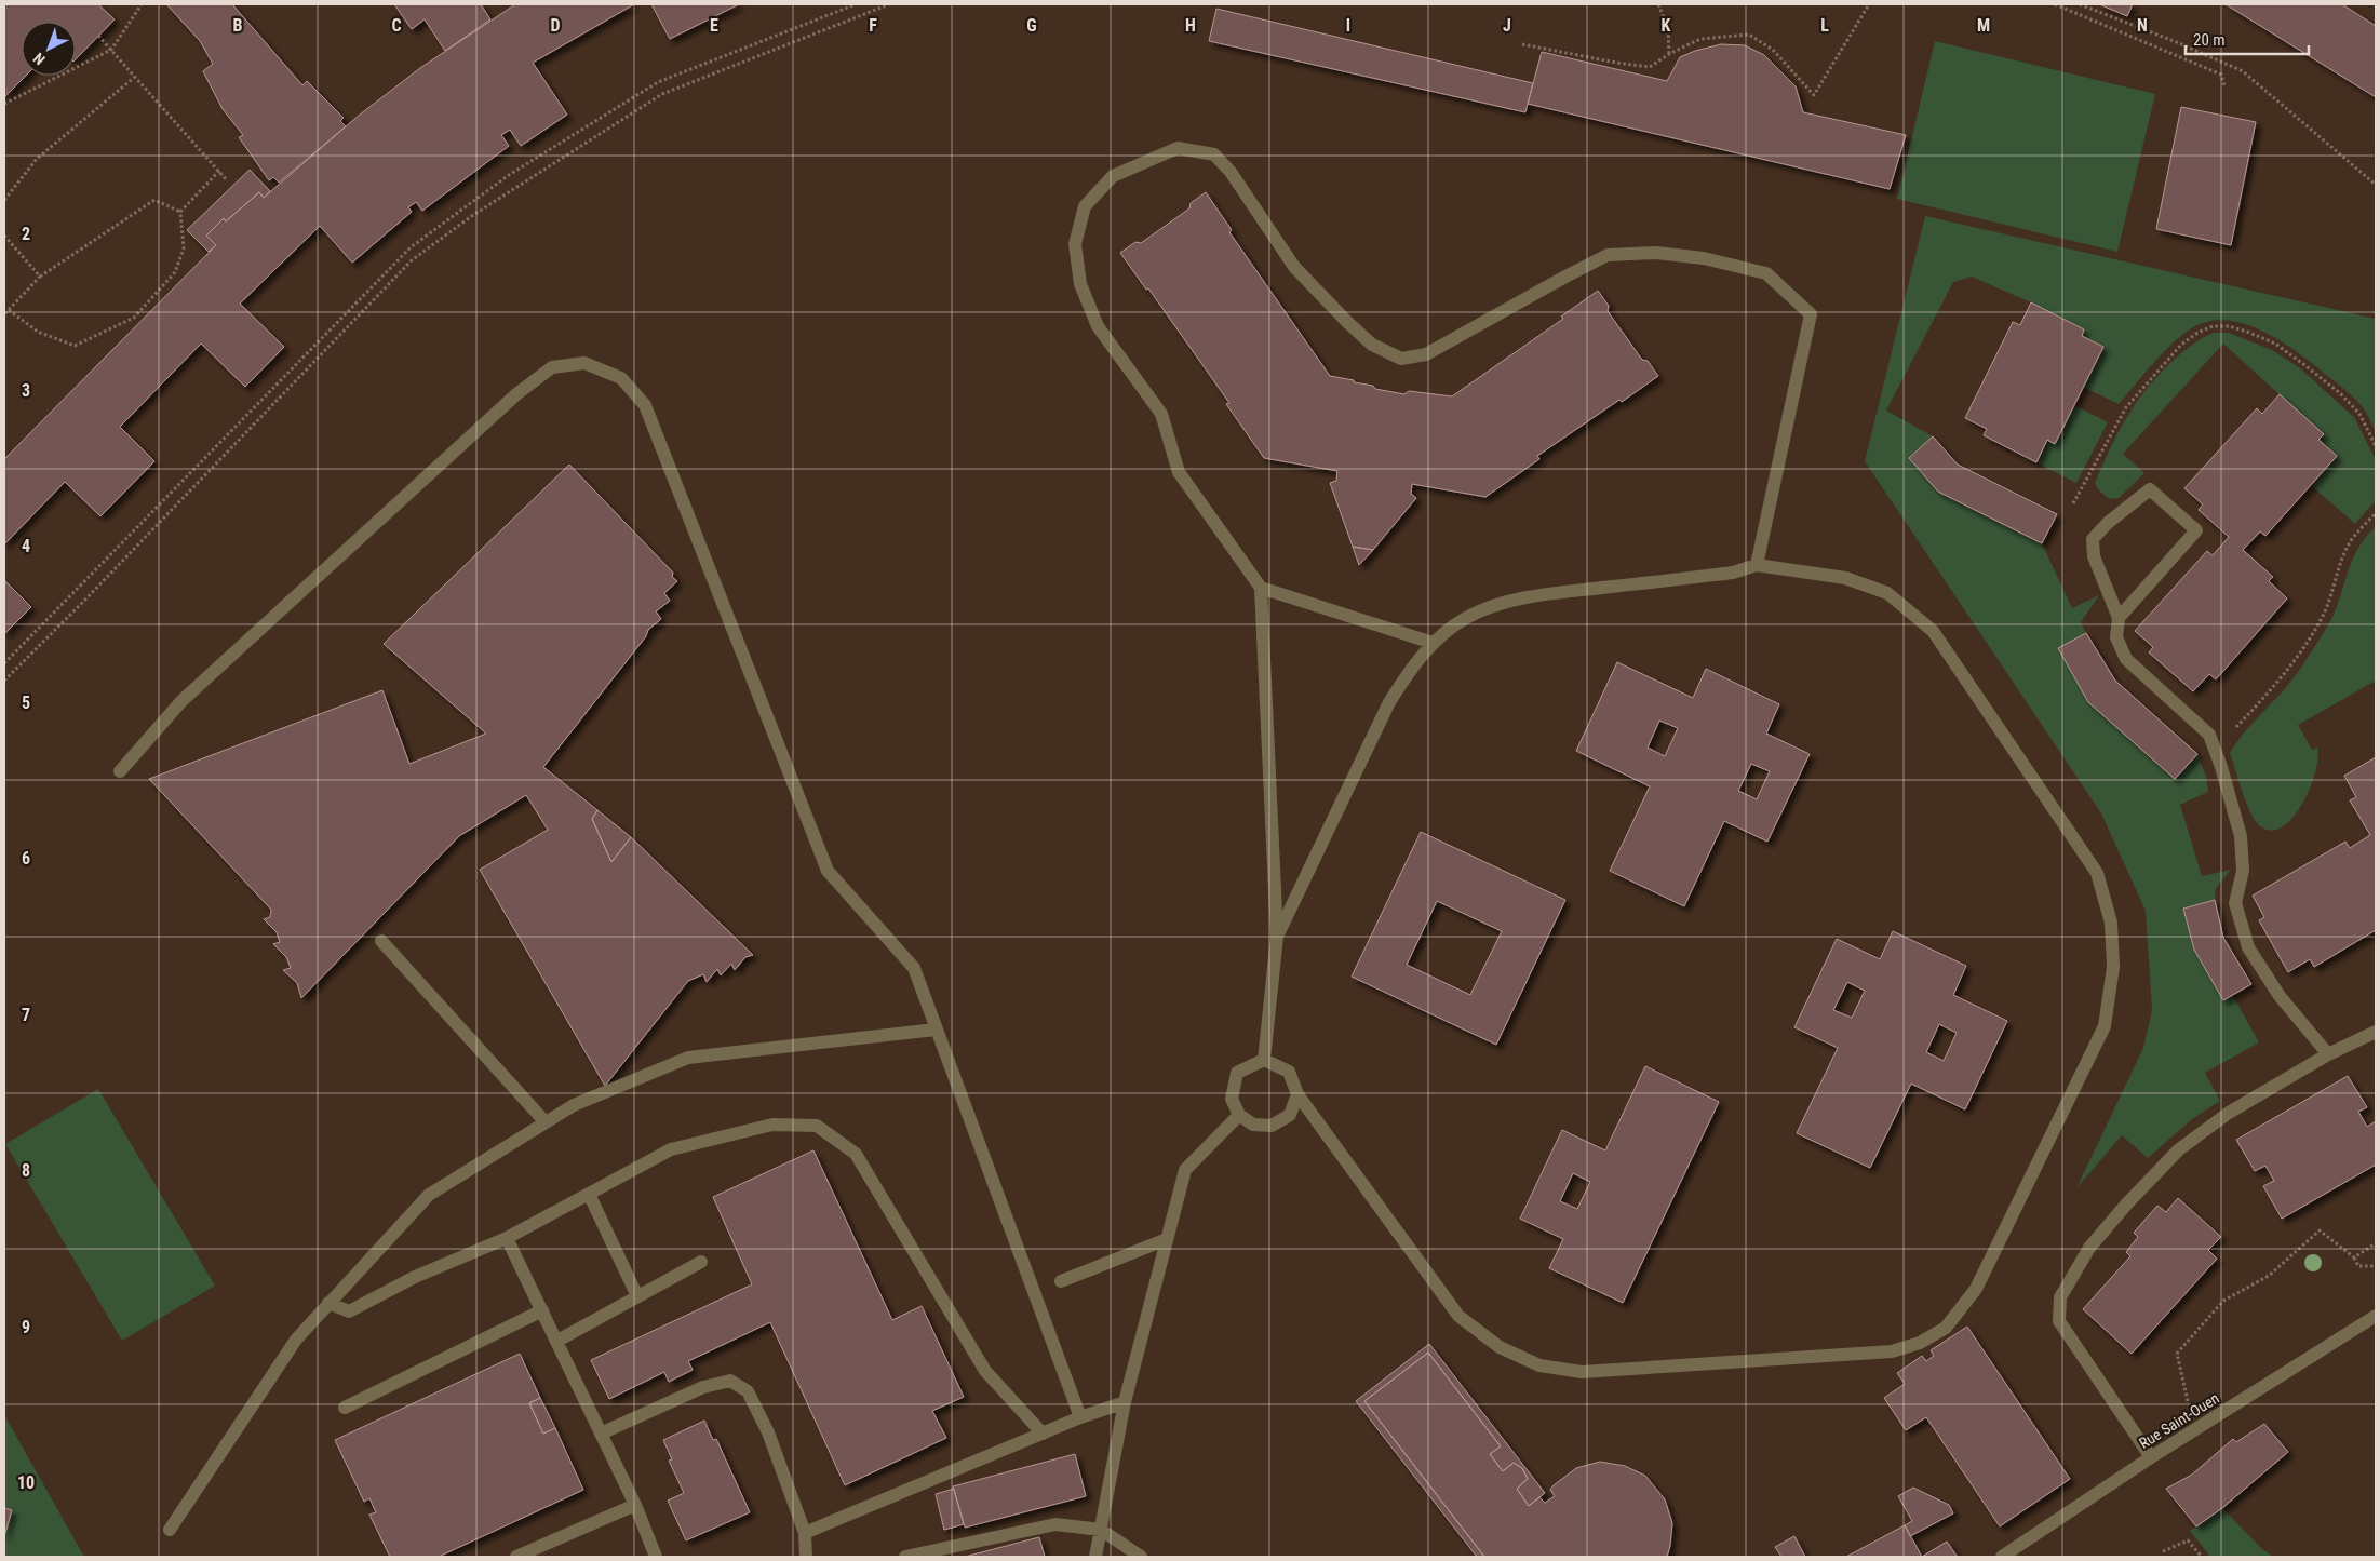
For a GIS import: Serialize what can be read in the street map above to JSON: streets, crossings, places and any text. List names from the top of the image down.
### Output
{
  "streets": {
    "street": ["Rue Saint-Ouen"]
  },
  "scale_bar": "20 m",
  "north": "bottom left",
  "grid": {
    "columns": [
      "B",
      "C",
      "D",
      "E",
      "F",
      "G",
      "H",
      "I",
      "J",
      "K",
      "L",
      "M",
      "N"
    ],
    "rows": [
      "2",
      "3",
      "4",
      "5",
      "6",
      "7",
      "8",
      "9",
      "10"
    ]
  }
}
